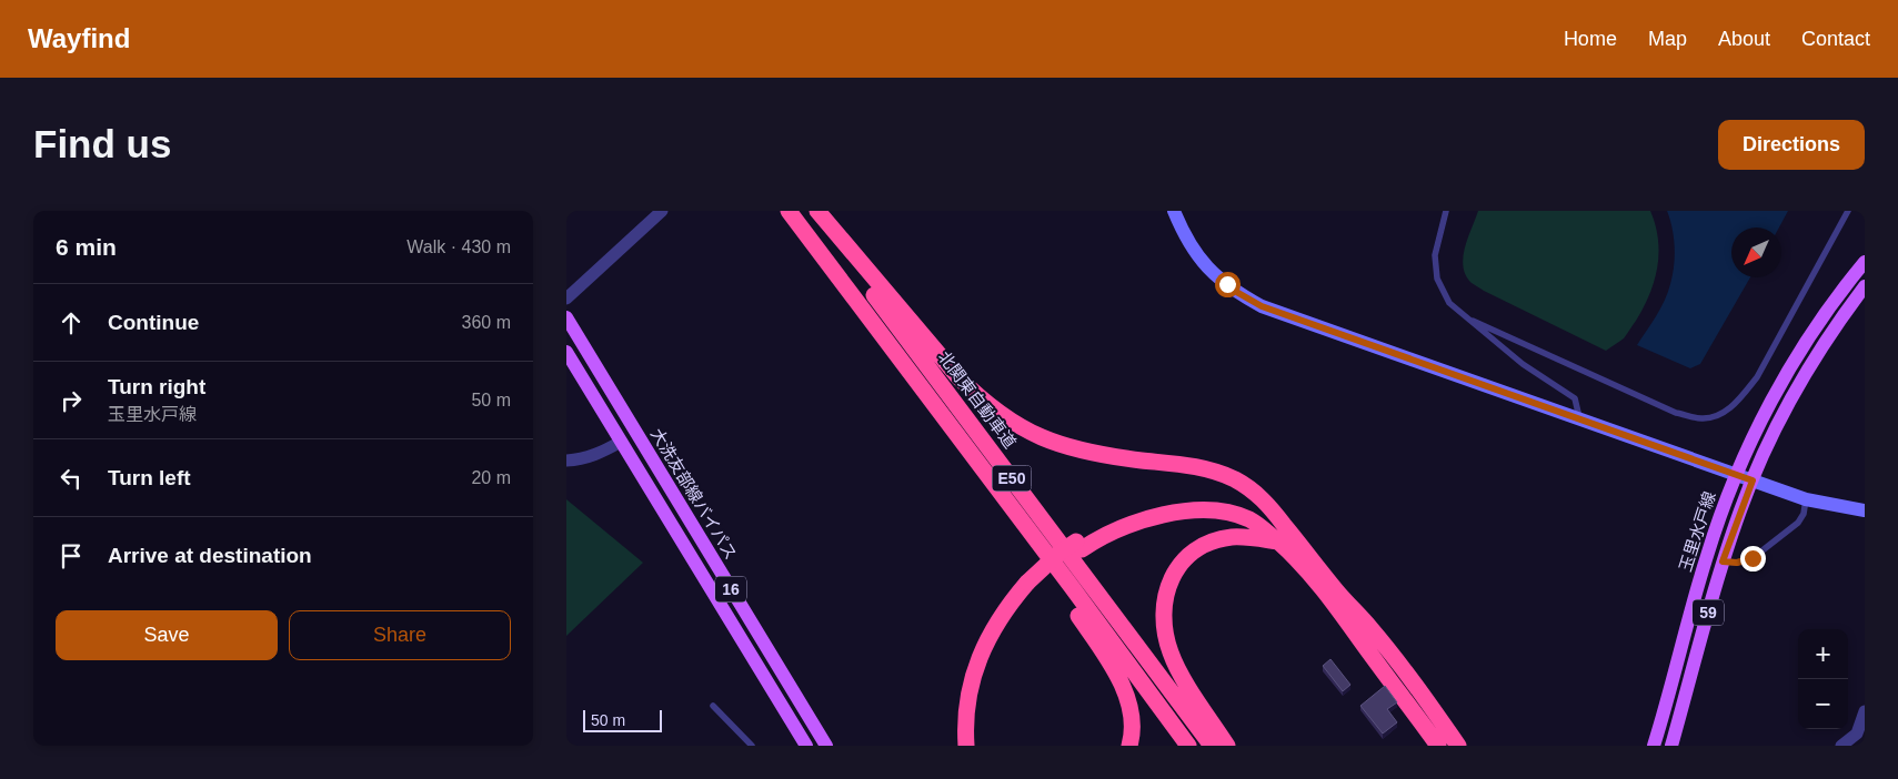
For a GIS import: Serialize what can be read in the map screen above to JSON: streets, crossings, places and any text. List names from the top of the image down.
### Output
{
  "streets": {
    "highway": ["北関東自動車道", "E50"],
    "main road": [
      "大洗友部線バイパス",
      "玉里水戸線",
      "16",
      "59"
    ]
  },
  "scale_bar": "50 m",
  "north": "bottom left",
  "page": {
    "header": "Wayfind",
    "nav": [
      "Home",
      "Map",
      "About",
      "Contact"
    ],
    "buttons": [
      "Directions",
      ["Save", "Share"]
    ],
    "title": "Find us",
    "heading": ["6 min", "Walk · 430 m"],
    "list": [
      ["Continue", "360 m"],
      ["Turn right", "玉里水戸線", "50 m"],
      ["Turn left", "20 m"],
      "Arrive at destination"
    ],
    "map_buttons": ["+", "−"],
    "scale": "50 m"
  }
}
